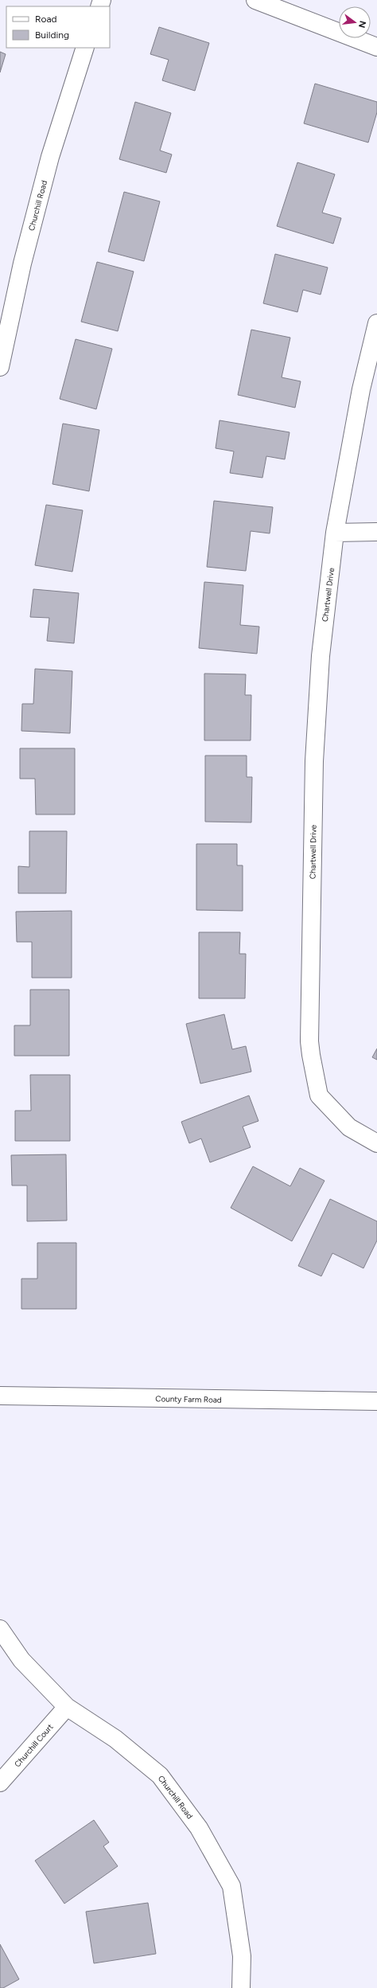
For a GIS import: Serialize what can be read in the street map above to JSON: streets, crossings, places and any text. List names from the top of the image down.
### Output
{
  "streets": {
    "street": [
      "Churchill Road",
      "Chartwell Drive",
      "County Farm Road",
      "Churchill Court"
    ]
  },
  "crossings": [
    ["Churchill Road", "Churchill Court"]
  ],
  "legend": ["Road", "Building"],
  "north": "right"
}
